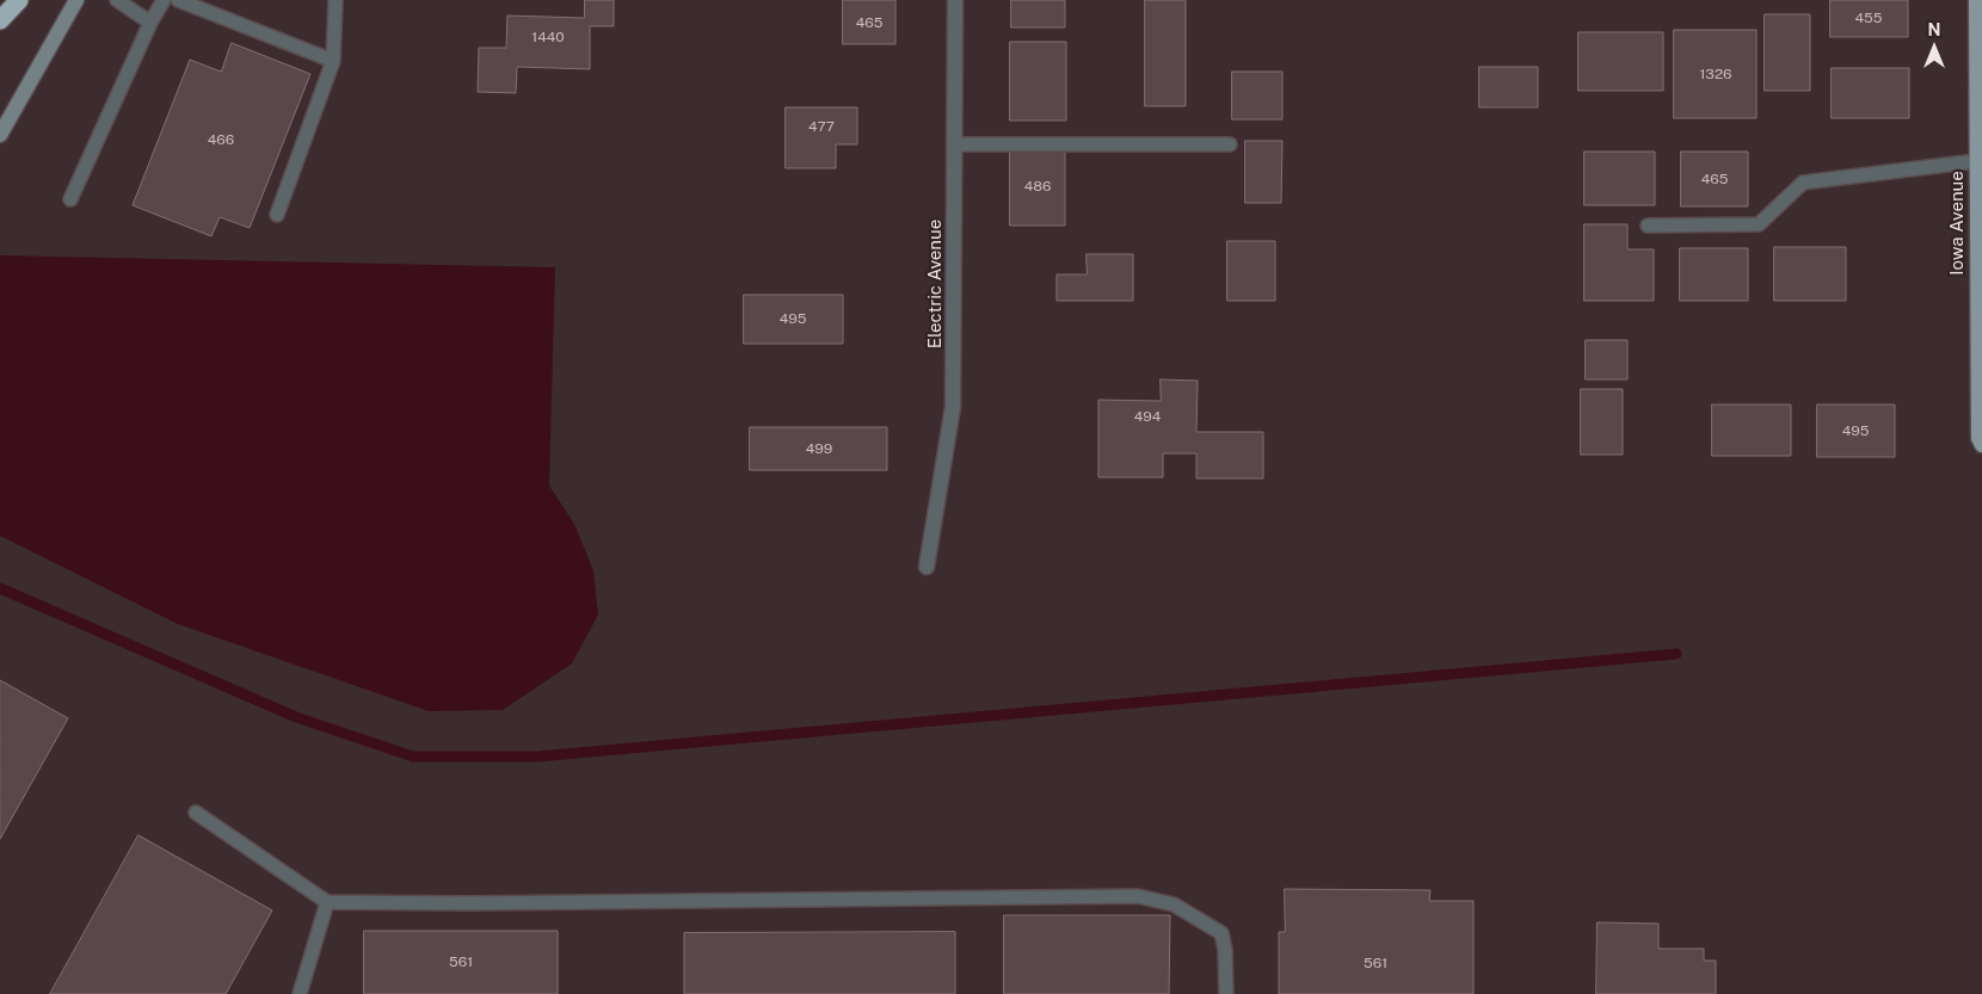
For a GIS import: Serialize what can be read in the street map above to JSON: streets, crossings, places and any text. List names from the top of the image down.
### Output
{
  "streets": {
    "main road": ["Iowa Avenue"],
    "street": ["Electric Avenue"]
  },
  "house_numbers": [
    "455",
    "465",
    "1440",
    "1326",
    "477",
    "466",
    "465",
    "486",
    "495",
    "494",
    "495",
    "499",
    "561",
    "561"
  ],
  "north": "top"
}
